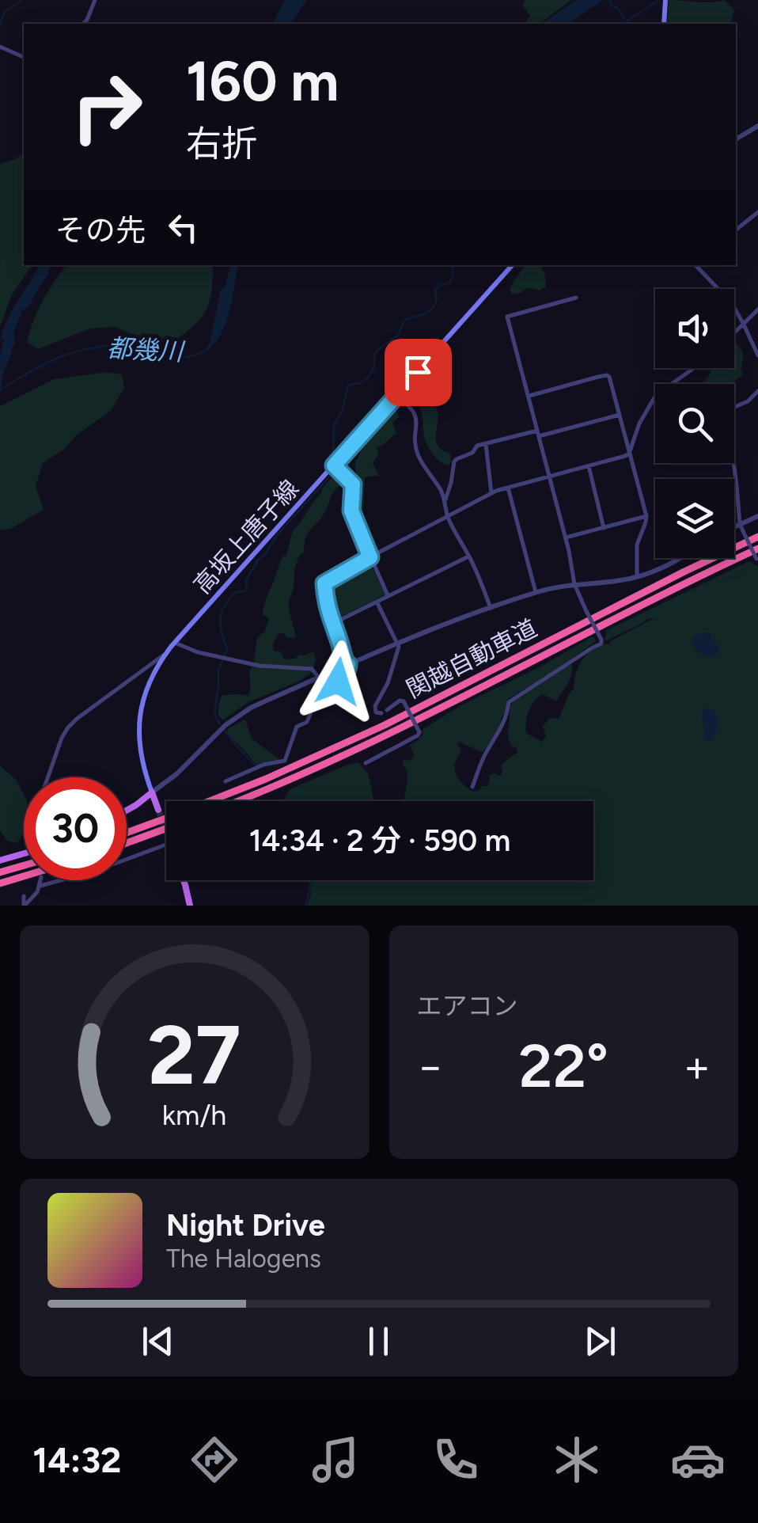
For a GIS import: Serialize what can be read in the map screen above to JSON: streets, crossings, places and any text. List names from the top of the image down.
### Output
{
  "streets": {
    "highway": ["関越自動車道"],
    "main road": ["高坂上唐子線"]
  },
  "water": ["都幾川"],
  "page": {
    "turn": ["160 m", "右折"],
    "then": "その先",
    "limit": "30",
    "trip": "14:34 · 2 分 · 590 m",
    "tile": "エアコン",
    "heat": ["−", "22°", "+"],
    "song": ["Night Drive", "The Halogens"],
    "tabs": "14:32",
    "gauge": ["27", "km/h"]
  }
}
